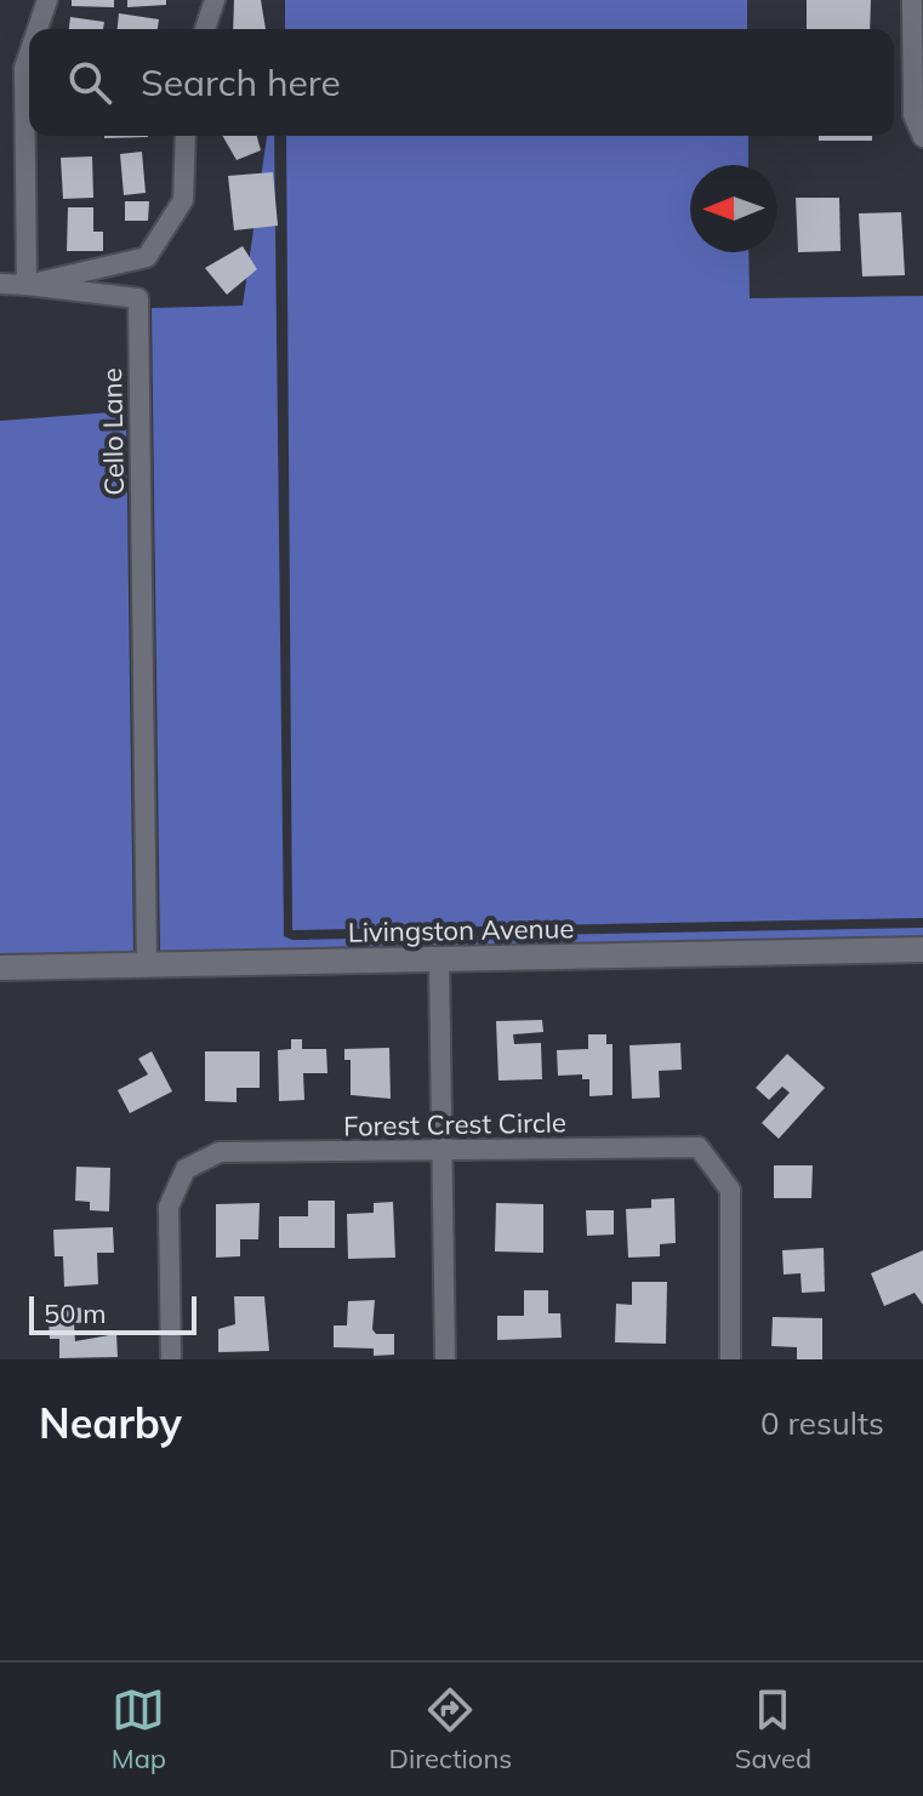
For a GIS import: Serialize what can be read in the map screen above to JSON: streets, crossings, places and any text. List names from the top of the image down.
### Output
{
  "streets": {
    "street": ["Cello Lane", "Livingston Avenue", "Forest Crest Circle"]
  },
  "crossings": [
    ["Cello Lane", "Livingston Avenue"]
  ],
  "scale_bar": "50 m",
  "north": "left",
  "page": {
    "search": "Search here",
    "scale": "50 m",
    "heading": ["Nearby", "0 results"],
    "nav": ["Map", "Directions", "Saved"]
  }
}
